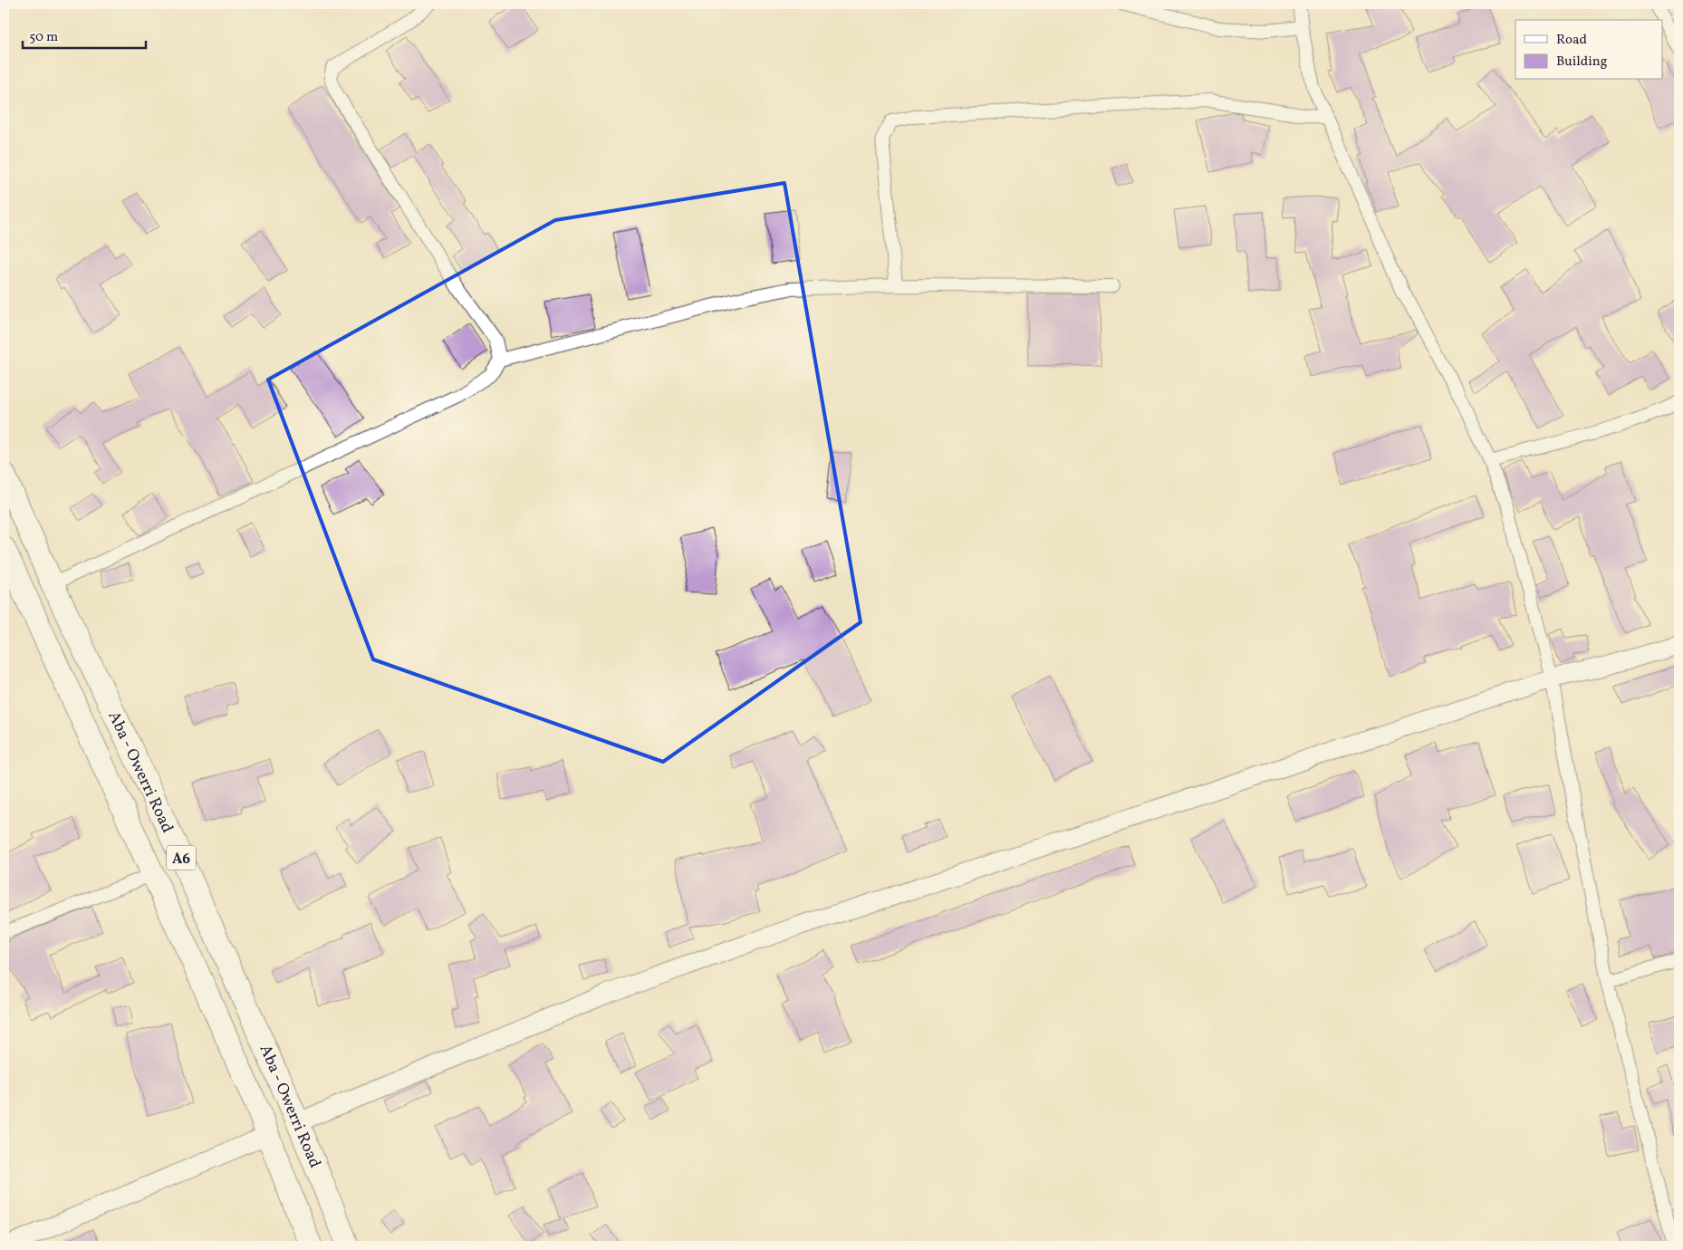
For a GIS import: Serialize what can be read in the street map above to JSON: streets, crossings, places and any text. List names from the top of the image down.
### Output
{
  "streets": {
    "highway": ["Aba - Owerri Road", "A6"]
  },
  "legend": ["Road", "Building"],
  "scale_bar": "50 m"
}
